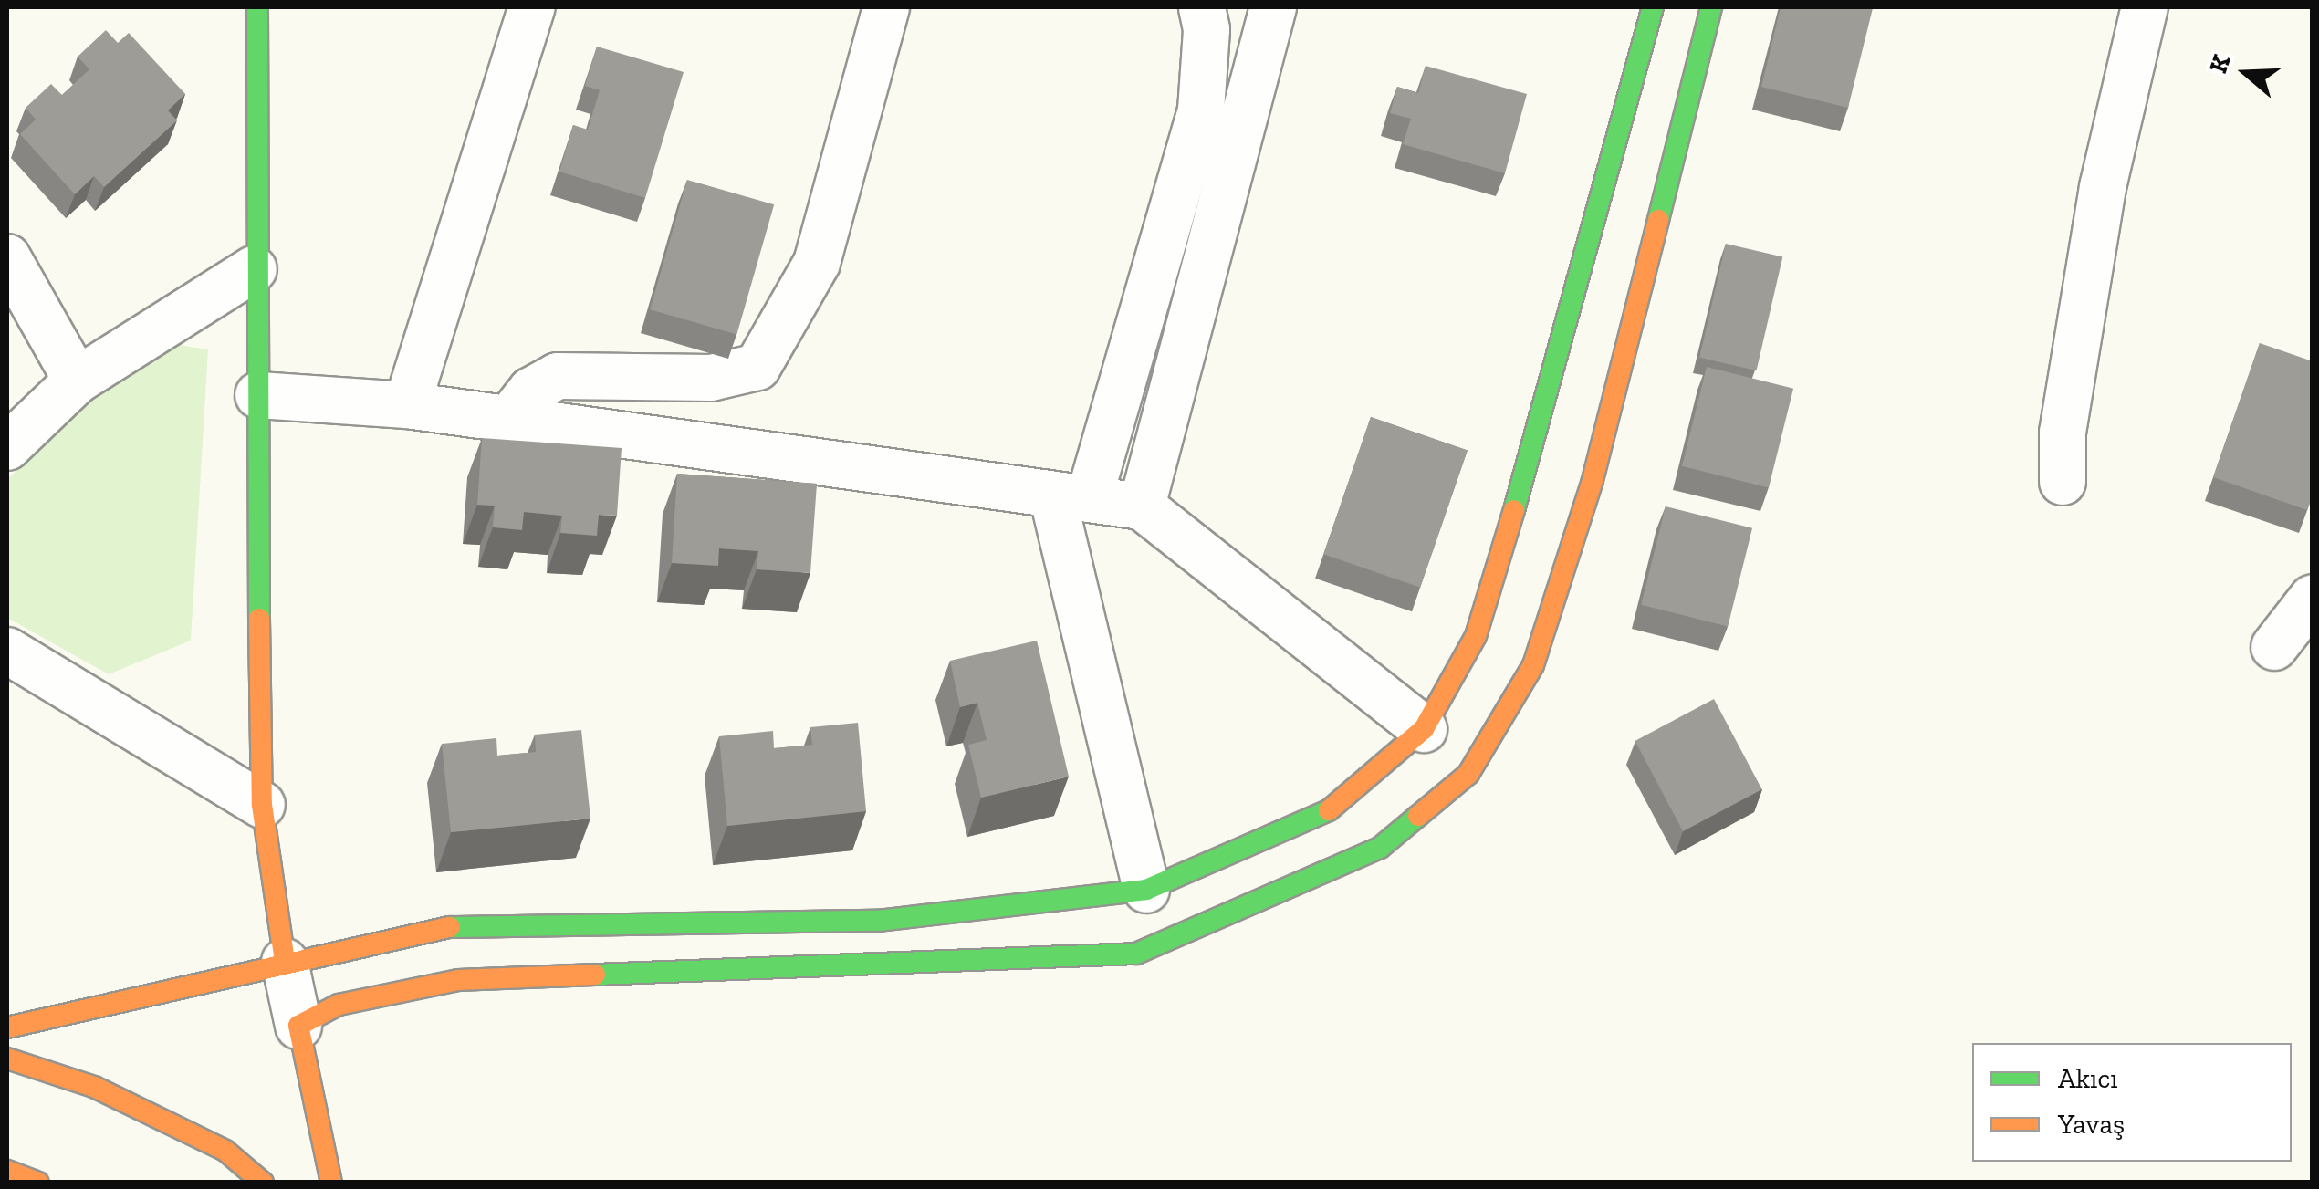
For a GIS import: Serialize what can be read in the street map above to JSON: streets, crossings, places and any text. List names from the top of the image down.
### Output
{
  "legend": ["Akıcı", "Yavaş"],
  "north": "left"
}
